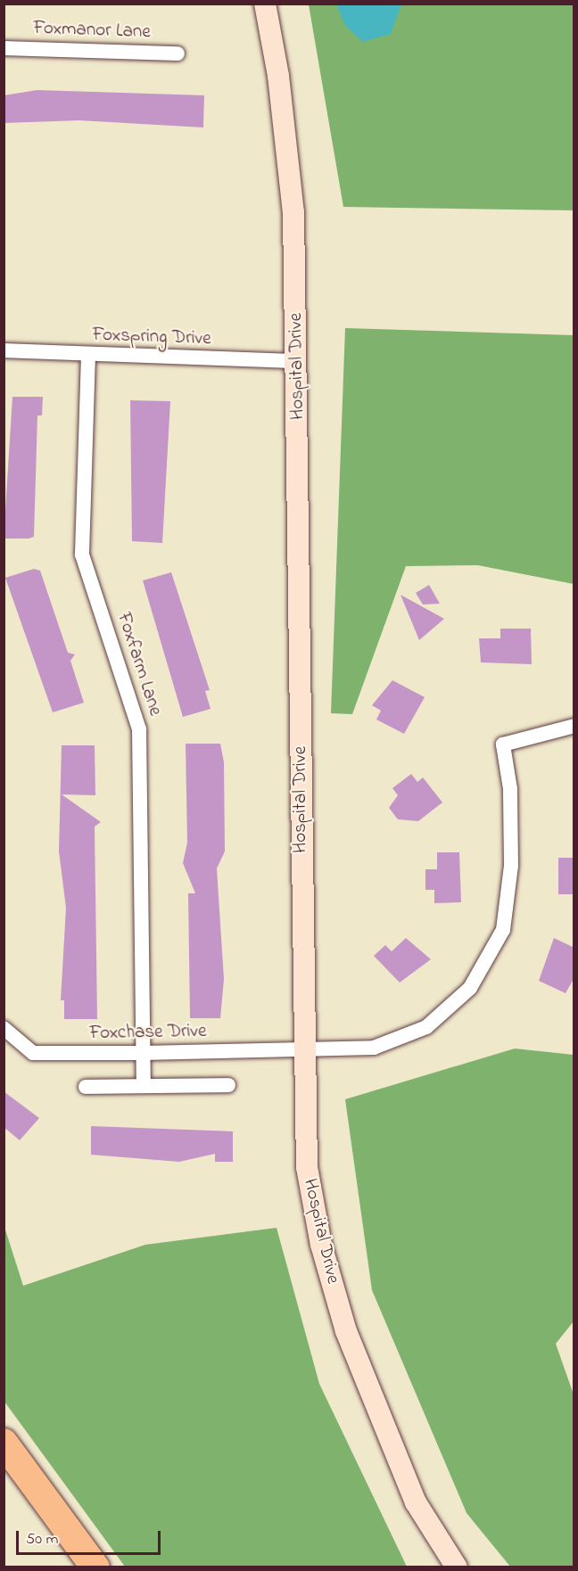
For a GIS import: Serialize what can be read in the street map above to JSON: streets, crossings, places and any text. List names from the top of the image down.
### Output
{
  "streets": {
    "street": [
      "Foxmanor Lane",
      "Foxspring Drive",
      "Hospital Drive",
      "Foxfarm Lane",
      "Foxchase Drive"
    ]
  },
  "crossings": [
    ["Foxspring Drive", "Hospital Drive"],
    ["Foxspring Drive", "Foxfarm Lane"],
    ["Hospital Drive", "Foxchase Drive"],
    ["Foxfarm Lane", "Foxchase Drive"]
  ],
  "scale_bar": "50 m"
}
